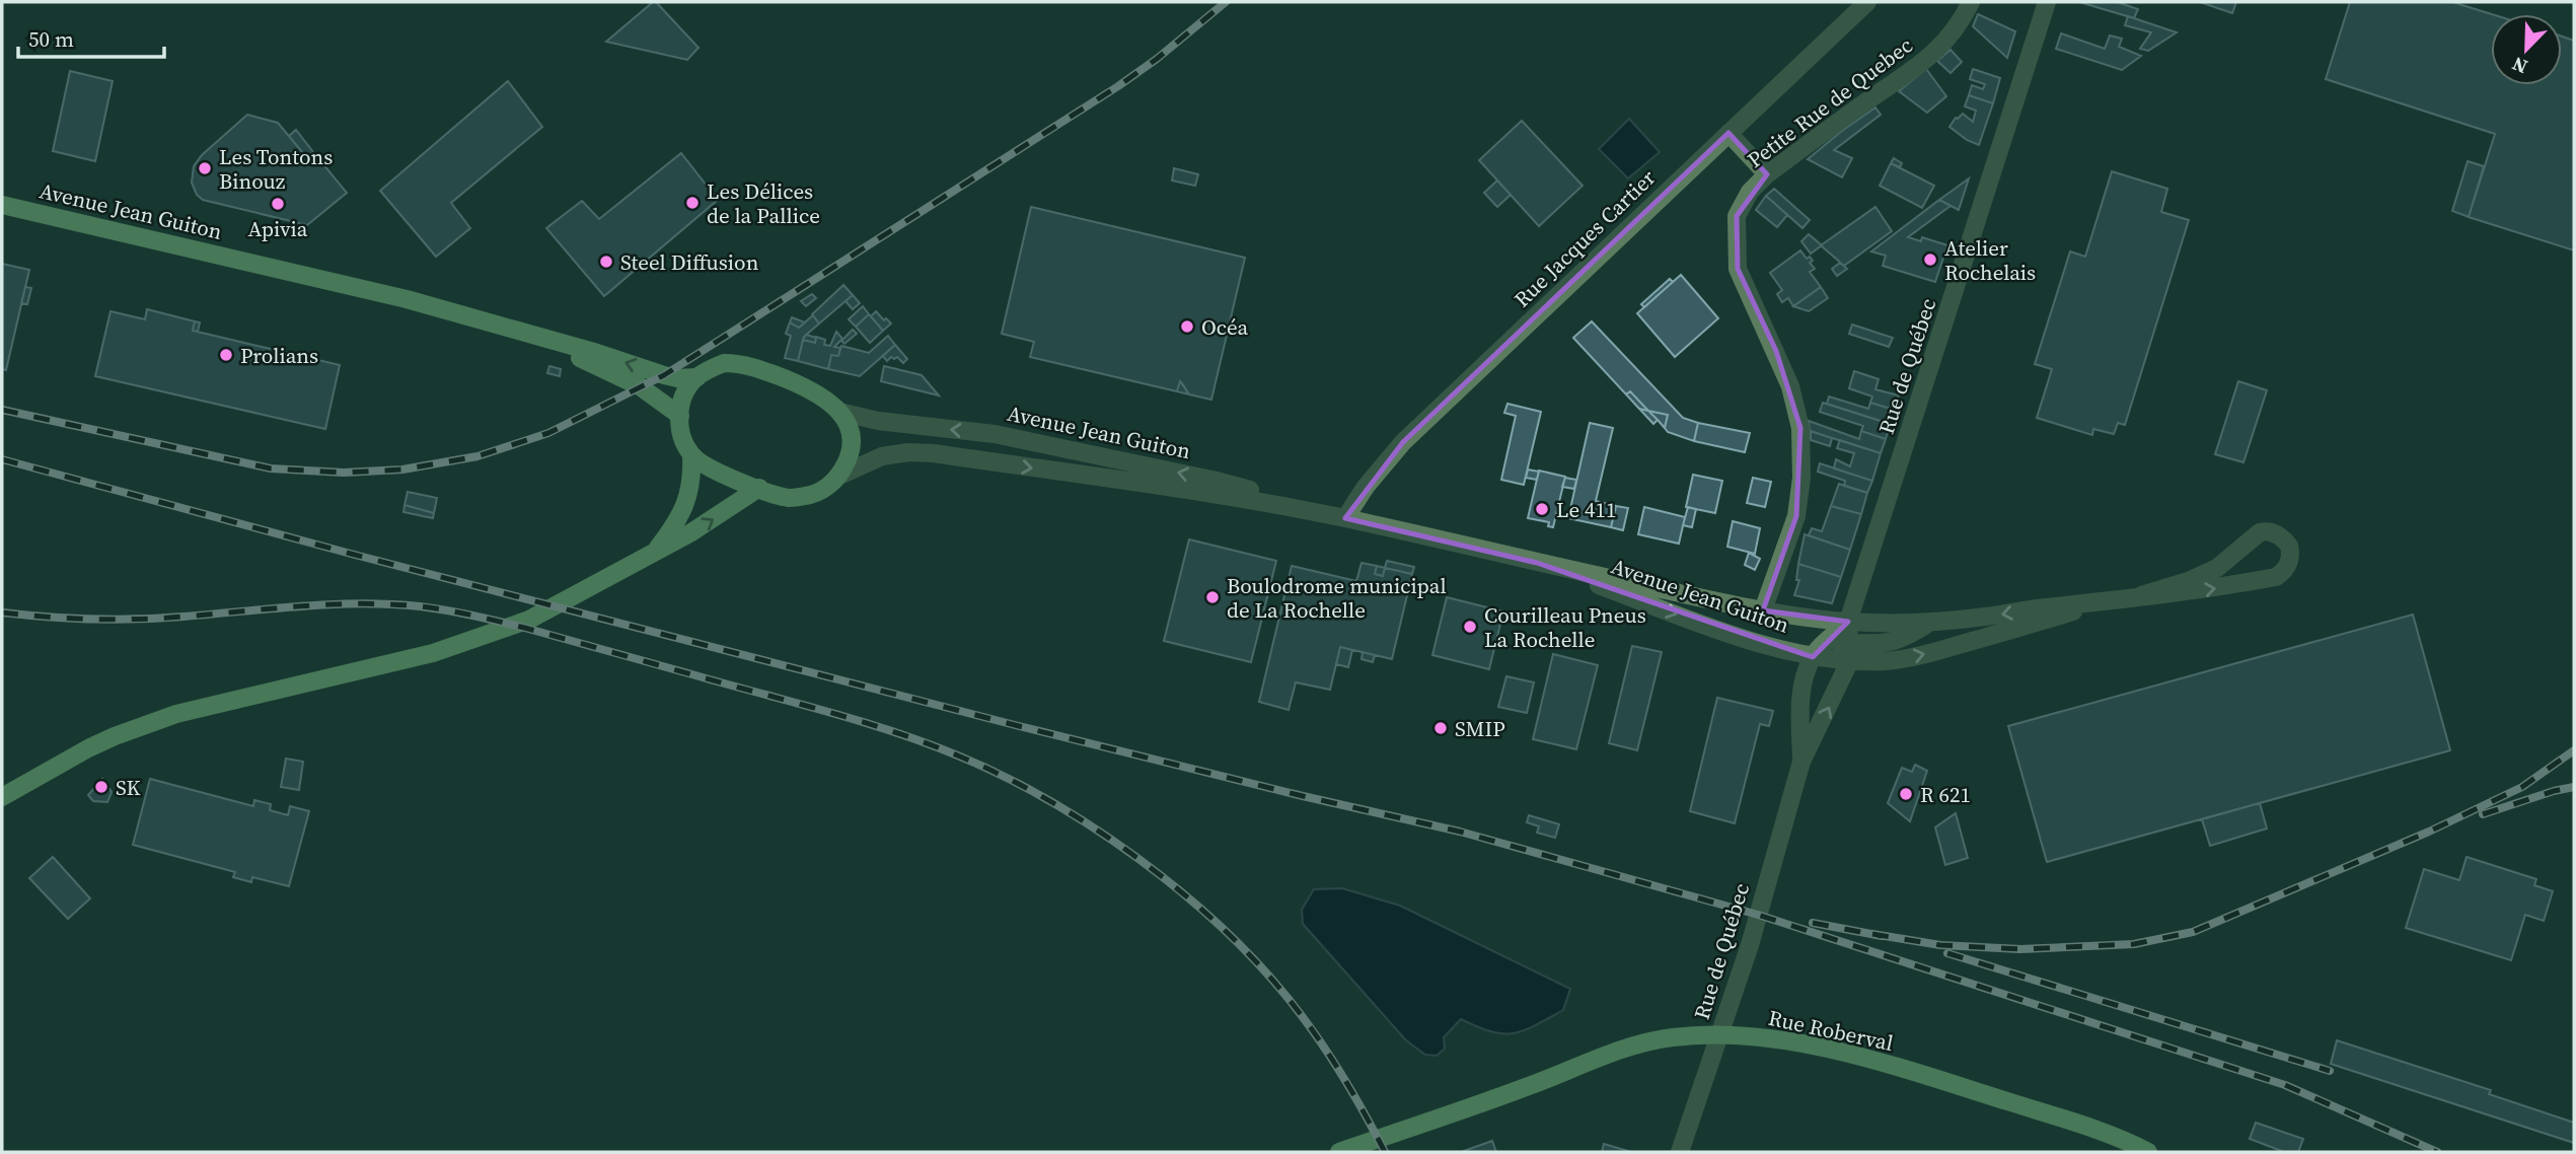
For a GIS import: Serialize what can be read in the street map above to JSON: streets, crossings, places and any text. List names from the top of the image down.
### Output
{
  "streets": {
    "main road": ["Avenue Jean Guiton", "Rue Roberval"],
    "street": ["Petite Rue de Quebec", "Rue Jacques Cartier", "Rue de Québec"]
  },
  "crossings": [
    ["Petite Rue de Quebec", "Avenue Jean Guiton"],
    ["Avenue Jean Guiton", "Rue Jacques Cartier"],
    ["Avenue Jean Guiton", "Rue de Québec"]
  ],
  "places": [
    "Les Tontons Binouz",
    "Les Délices de la Pallice",
    "Apivia",
    "Atelier Rochelais",
    "Steel Diffusion",
    "Océa",
    "Prolians",
    "Le 411",
    "Boulodrome municipal de La Rochelle",
    "Courilleau Pneus La Rochelle",
    "SMIP",
    "SK",
    "R 621"
  ],
  "scale_bar": "50 m",
  "north": "bottom left"
}
